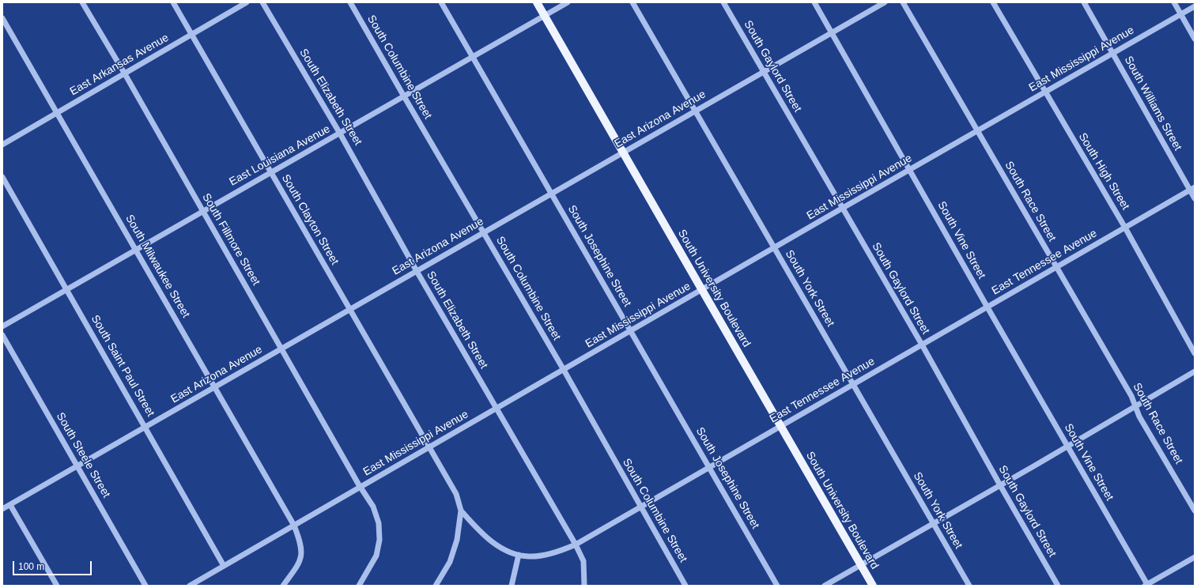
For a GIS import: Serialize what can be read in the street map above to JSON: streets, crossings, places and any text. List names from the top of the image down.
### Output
{
  "streets": {
    "main road": ["South University Boulevard"],
    "street": [
      "East Mississippi Avenue",
      "East Arkansas Avenue",
      "South Gaylord Street",
      "South Columbine Street",
      "South Elizabeth Street",
      "South Williams Street",
      "East Arizona Avenue",
      "East Louisiana Avenue",
      "South High Street",
      "South Race Street",
      "South Clayton Street",
      "South Fillmore Street",
      "South Vine Street",
      "South Josephine Street",
      "East Tennessee Avenue",
      "South Milwaukee Street",
      "South York Street",
      "South Saint Paul Street",
      "South Steele Street"
    ]
  },
  "crossings": [
    ["East Mississippi Avenue", "South Gaylord Street"],
    ["East Mississippi Avenue", "South Columbine Street"],
    ["East Mississippi Avenue", "South Elizabeth Street"],
    ["East Mississippi Avenue", "South Williams Street"],
    ["East Mississippi Avenue", "South High Street"],
    ["East Mississippi Avenue", "South Race Street"],
    ["East Mississippi Avenue", "South Clayton Street"],
    ["East Mississippi Avenue", "South Fillmore Street"],
    ["East Mississippi Avenue", "South Vine Street"],
    ["East Mississippi Avenue", "South Josephine Street"],
    ["East Mississippi Avenue", "South Milwaukee Street"],
    ["East Mississippi Avenue", "South University Boulevard"],
    ["East Mississippi Avenue", "South York Street"],
    ["East Mississippi Avenue", "South Saint Paul Street"],
    ["East Arkansas Avenue", "South Clayton Street"],
    ["East Arkansas Avenue", "South Fillmore Street"],
    ["East Arkansas Avenue", "South Milwaukee Street"],
    ["South Gaylord Street", "East Arizona Avenue"],
    ["South Gaylord Street", "East Tennessee Avenue"],
    ["South Columbine Street", "East Arizona Avenue"],
    ["South Columbine Street", "East Louisiana Avenue"],
    ["South Columbine Street", "East Tennessee Avenue"],
    ["South Elizabeth Street", "East Arizona Avenue"],
    ["South Elizabeth Street", "East Louisiana Avenue"],
    ["South Elizabeth Street", "East Tennessee Avenue"],
    ["South Williams Street", "East Tennessee Avenue"],
    ["East Arizona Avenue", "South Clayton Street"],
    ["East Arizona Avenue", "South Fillmore Street"],
    ["East Arizona Avenue", "South Vine Street"],
    ["East Arizona Avenue", "South Josephine Street"],
    ["East Arizona Avenue", "South Milwaukee Street"],
    ["East Arizona Avenue", "South University Boulevard"],
    ["East Arizona Avenue", "South York Street"],
    ["East Arizona Avenue", "South Saint Paul Street"],
    ["East Arizona Avenue", "South Steele Street"],
    ["East Louisiana Avenue", "South Clayton Street"],
    ["East Louisiana Avenue", "South Fillmore Street"],
    ["East Louisiana Avenue", "South Josephine Street"],
    ["East Louisiana Avenue", "South Milwaukee Street"],
    ["East Louisiana Avenue", "South University Boulevard"],
    ["East Louisiana Avenue", "South Saint Paul Street"],
    ["South High Street", "East Tennessee Avenue"],
    ["South Race Street", "East Tennessee Avenue"],
    ["South Clayton Street", "East Tennessee Avenue"],
    ["South Vine Street", "East Tennessee Avenue"],
    ["South Josephine Street", "East Tennessee Avenue"],
    ["East Tennessee Avenue", "South University Boulevard"],
    ["East Tennessee Avenue", "South York Street"]
  ],
  "scale_bar": "100 m"
}
